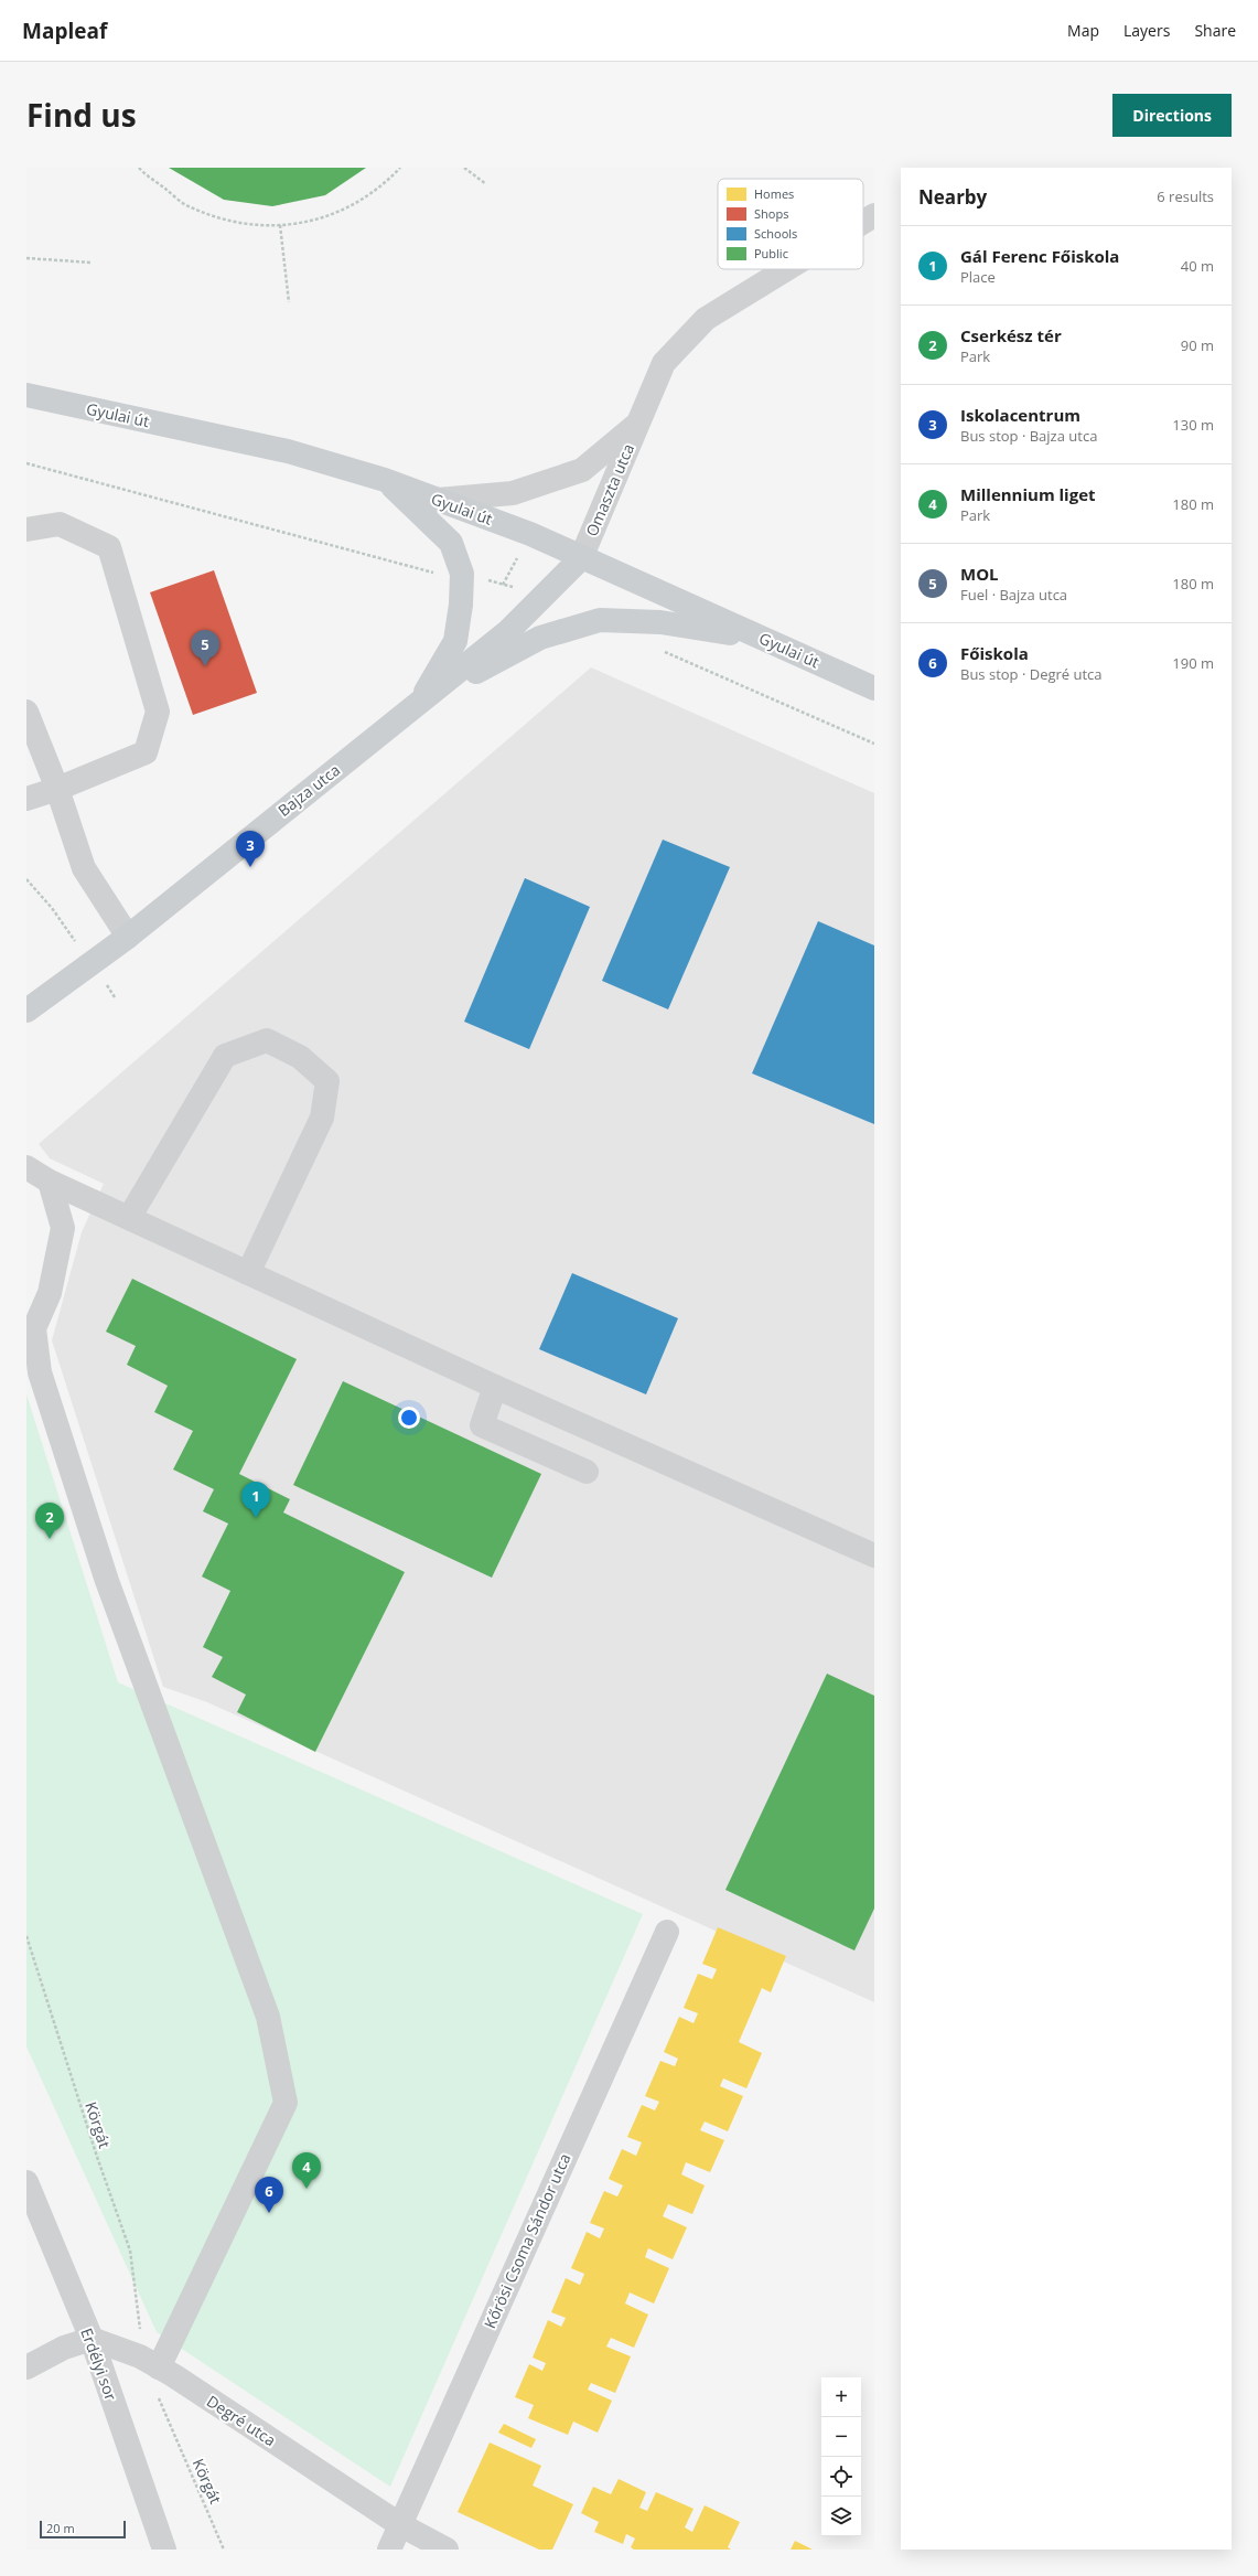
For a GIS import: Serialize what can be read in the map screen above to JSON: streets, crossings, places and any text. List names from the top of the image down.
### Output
{
  "streets": {
    "main road": ["Gyulai út", "Bajza utca"],
    "street": [
      "Omaszta utca",
      "Kőrösi Csoma Sándor utca",
      "Erdélyi sor",
      "Degré utca"
    ],
    "path": ["Körgát"]
  },
  "crossings": [
    ["Gyulai út", "Omaszta utca"],
    ["Gyulai út", "Bajza utca"],
    ["Omaszta utca", "Bajza utca"],
    ["Kőrösi Csoma Sándor utca", "Degré utca"],
    ["Erdélyi sor", "Degré utca"]
  ],
  "legend": [
    "Homes",
    "Shops",
    "Schools",
    "Public"
  ],
  "scale_bar": "20 m",
  "page": {
    "header": "Mapleaf",
    "nav": ["Map", "Layers", "Share"],
    "title": "Find us",
    "buttons": "Directions",
    "heading": ["Nearby", "6 results"],
    "list": [
      {
        "mark": "1",
        "name": "Gál Ferenc Főiskola",
        "note": "Place",
        "value": "40 m"
      },
      {
        "mark": "2",
        "name": "Cserkész tér",
        "note": "Park",
        "value": "90 m"
      },
      {
        "mark": "3",
        "name": "Iskolacentrum",
        "note": "Bus stop · Bajza utca",
        "value": "130 m"
      },
      {
        "mark": "4",
        "name": "Millennium liget",
        "note": "Park",
        "value": "180 m"
      },
      {
        "mark": "5",
        "name": "MOL",
        "note": "Fuel · Bajza utca",
        "value": "180 m"
      },
      {
        "mark": "6",
        "name": "Főiskola",
        "note": "Bus stop · Degré utca",
        "value": "190 m"
      }
    ],
    "pins": [
      "5",
      "3",
      "1",
      "2",
      "4",
      "6"
    ],
    "map_buttons": ["+", "−"],
    "scale": "20 m"
  }
}
